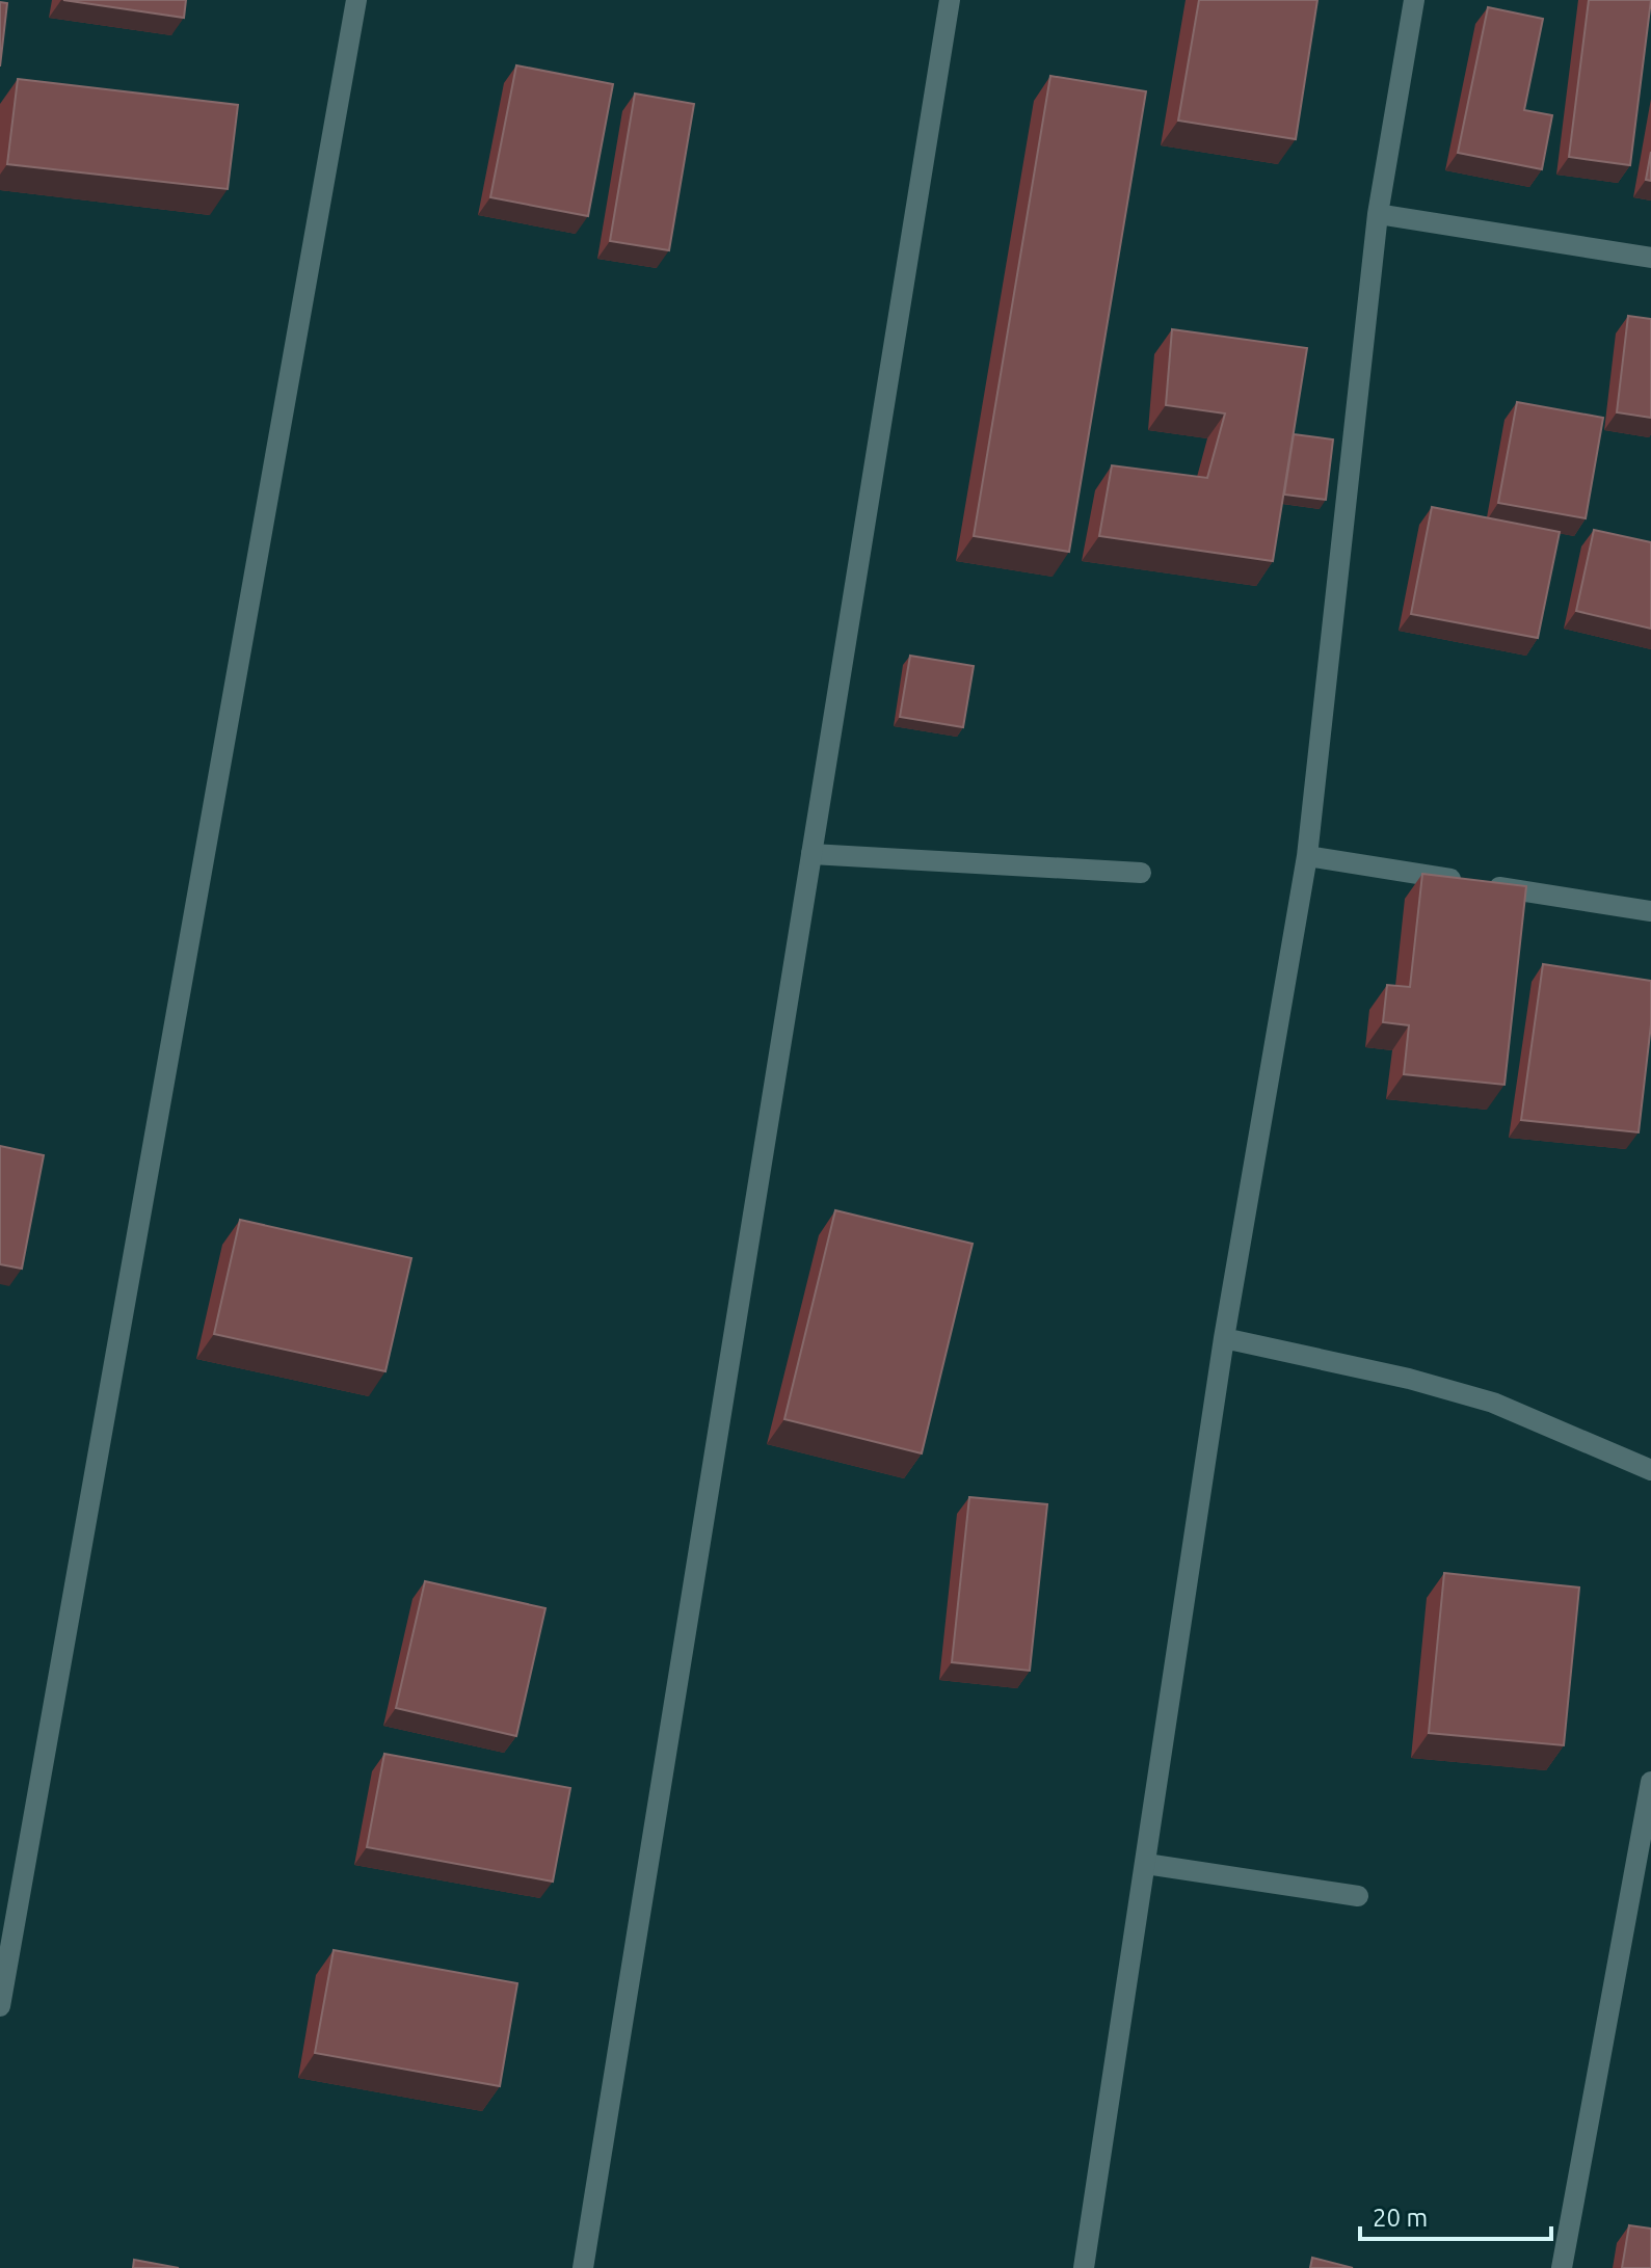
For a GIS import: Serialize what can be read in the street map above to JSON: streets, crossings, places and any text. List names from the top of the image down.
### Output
{
  "scale_bar": "20 m"
}
